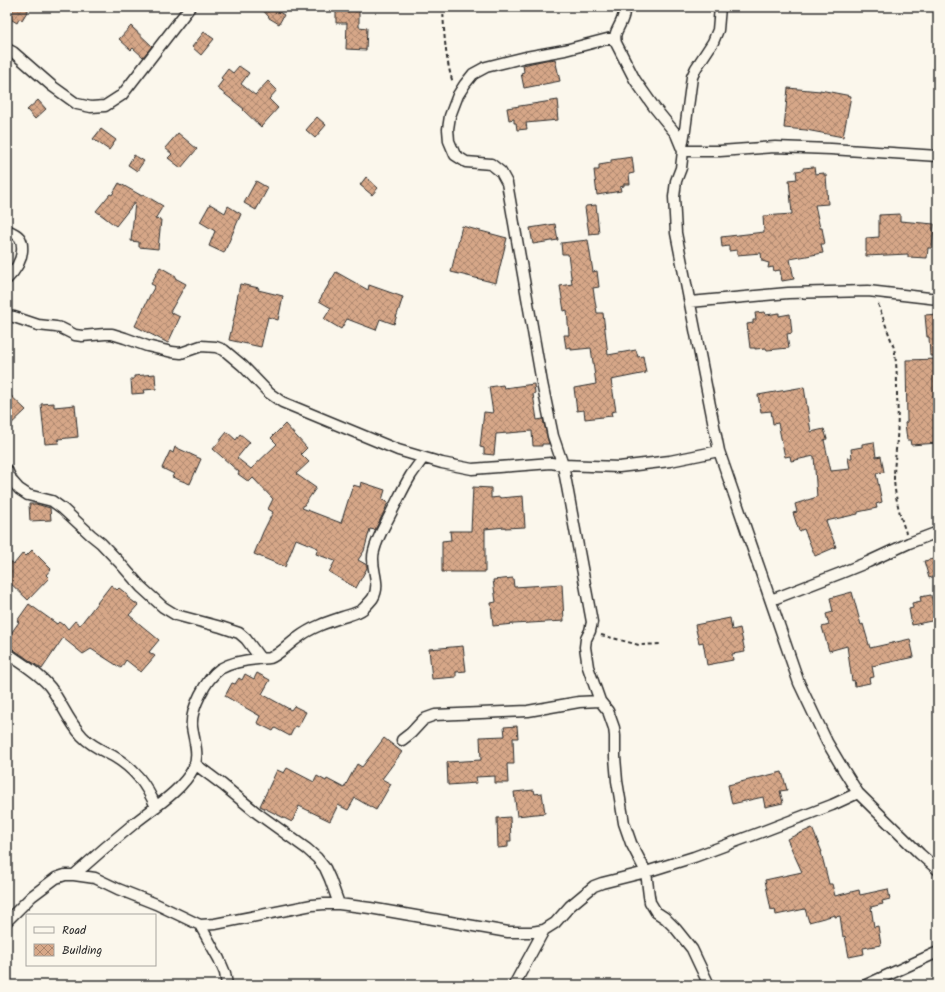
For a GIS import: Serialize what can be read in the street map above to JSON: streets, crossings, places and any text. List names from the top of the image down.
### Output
{
  "legend": ["Road", "Building"]
}
